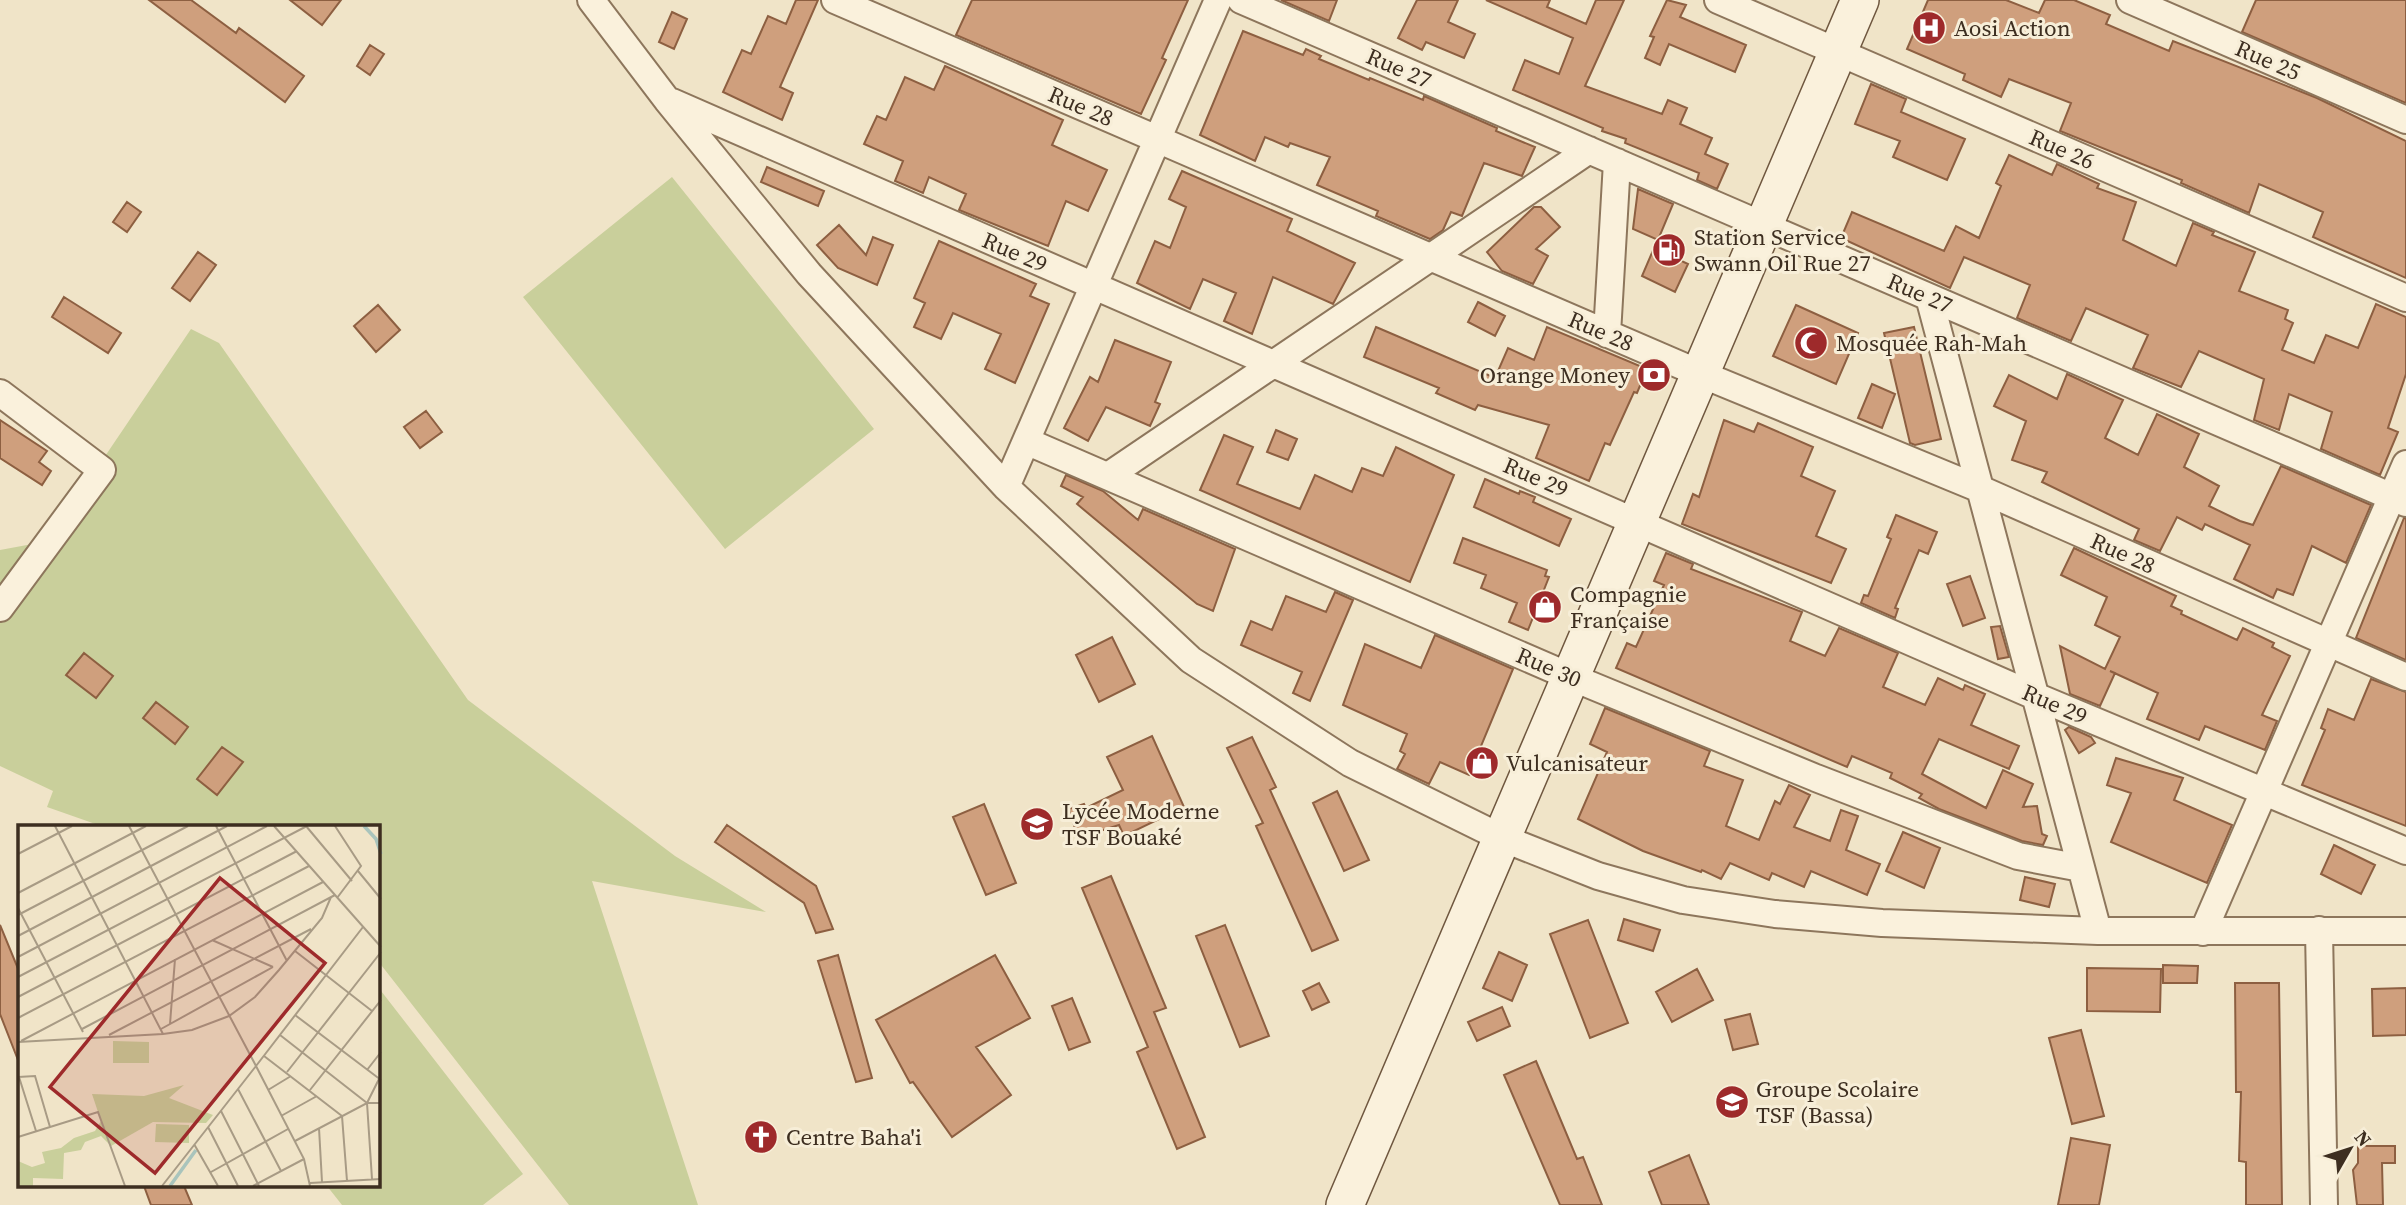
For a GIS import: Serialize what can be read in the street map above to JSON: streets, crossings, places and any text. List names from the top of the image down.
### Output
{
  "streets": {
    "street": [
      "Rue 25",
      "Rue 27",
      "Rue 28",
      "Rue 26",
      "Rue 29",
      "Rue 30"
    ]
  },
  "places": {
    "hospital": ["Aosi Action"],
    "fuel station": ["Station Service Swann Oil Rue 27"],
    "mosque": ["Mosquée Rah-Mah"],
    "bank": ["Orange Money"],
    "shop": ["Compagnie Française", "Vulcanisateur"],
    "school or university": ["Lycée Moderne TSF Bouaké", "Groupe Scolaire TSF (Bassa)"],
    "church": ["Centre Baha'i"]
  },
  "north": "top right"
}
